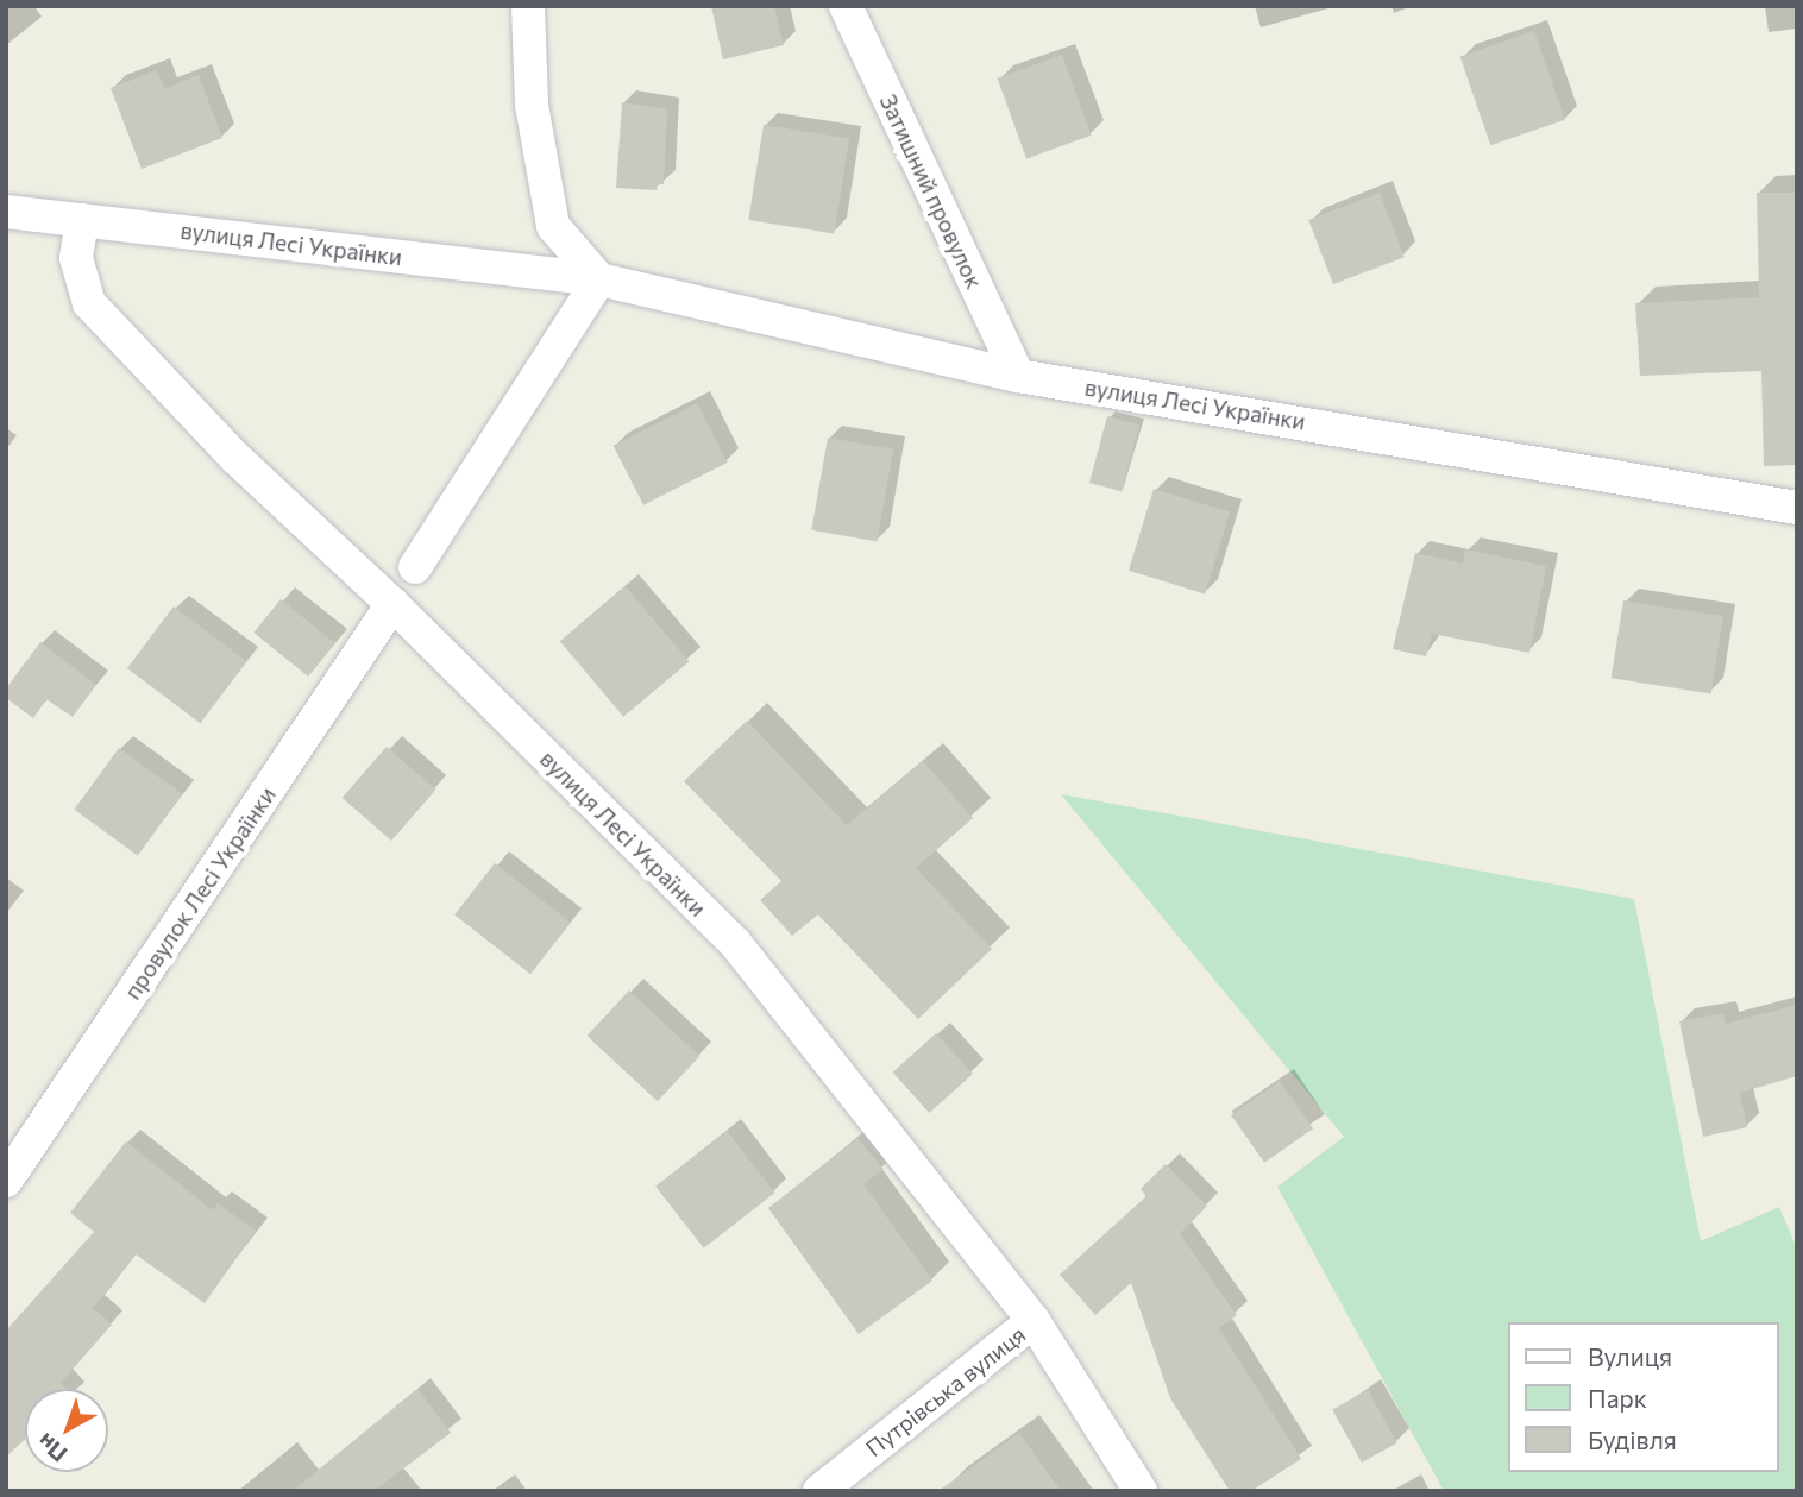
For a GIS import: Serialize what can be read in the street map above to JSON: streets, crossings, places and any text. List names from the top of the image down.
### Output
{
  "streets": {
    "street": [
      "Затишний провулок",
      "вулиця Лесі Українки",
      "провулок Лесі Українки",
      "Путрівська вулиця"
    ]
  },
  "crossings": [
    ["Затишний провулок", "вулиця Лесі Українки"],
    ["вулиця Лесі Українки", "провулок Лесі Українки"],
    ["вулиця Лесі Українки", "Путрівська вулиця"]
  ],
  "legend": ["Вулиця", "Парк", "Будівля"],
  "north": "bottom left"
}
